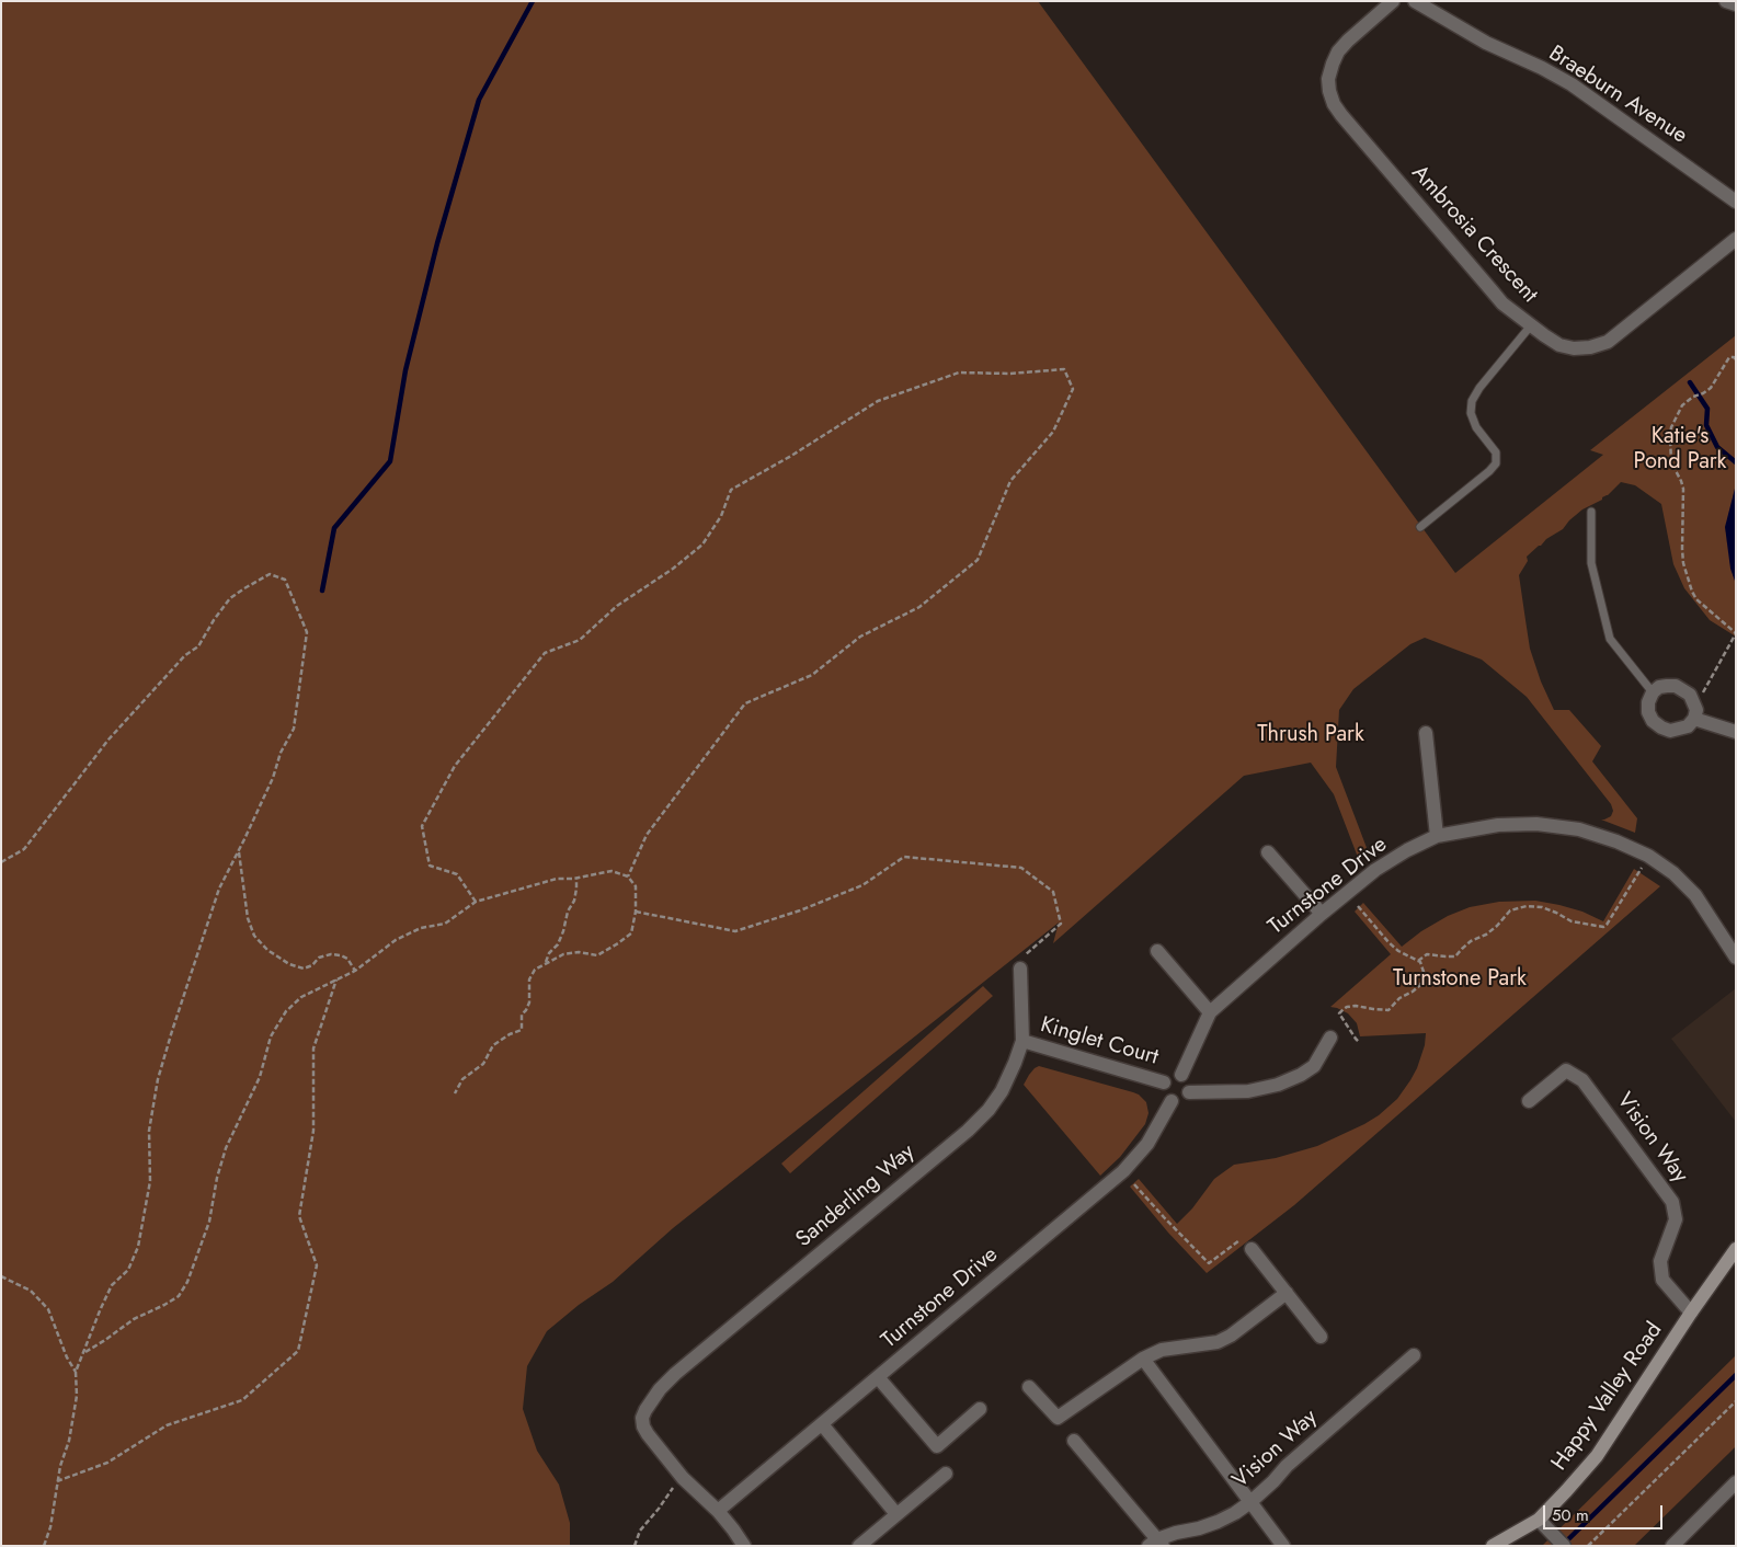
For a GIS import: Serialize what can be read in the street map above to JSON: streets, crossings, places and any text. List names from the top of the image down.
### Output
{
  "streets": {
    "main road": ["Happy Valley Road"],
    "street": [
      "Braeburn Avenue",
      "Ambrosia Crescent",
      "Turnstone Drive",
      "Kinglet Court",
      "Vision Way",
      "Sanderling Way"
    ]
  },
  "crossings": [
    ["Turnstone Drive", "Kinglet Court"],
    ["Turnstone Drive", "Sanderling Way"],
    ["Kinglet Court", "Sanderling Way"],
    ["Vision Way", "Happy Valley Road"]
  ],
  "parks": ["Katie's Pond Park", "Thrush Park", "Turnstone Park"],
  "scale_bar": "50 m"
}
